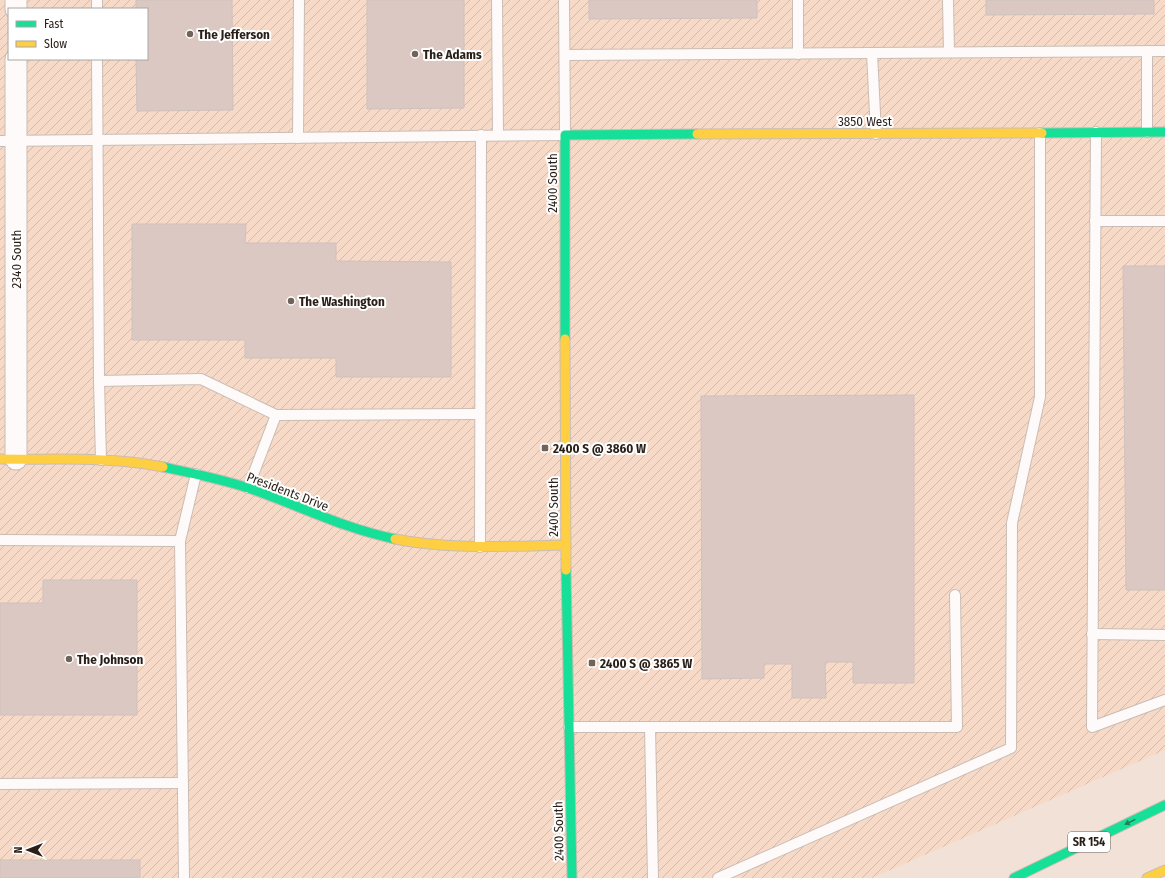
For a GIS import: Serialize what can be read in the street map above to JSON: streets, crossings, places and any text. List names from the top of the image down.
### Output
{
  "streets": {
    "main road": [
      "3850 West",
      "2400 South",
      "Presidents Drive",
      "SR 154"
    ],
    "street": ["2340 South"]
  },
  "crossings": [
    ["3850 West", "2400 South"],
    ["2400 South", "Presidents Drive"],
    ["2340 South", "Presidents Drive"]
  ],
  "places": {
    "other": [
      "The Jefferson",
      "The Adams",
      "The Washington",
      "The Johnson"
    ],
    "transit": ["2400 S @ 3860 W", "2400 S @ 3865 W"]
  },
  "legend": ["Fast", "Slow"],
  "north": "left"
}
